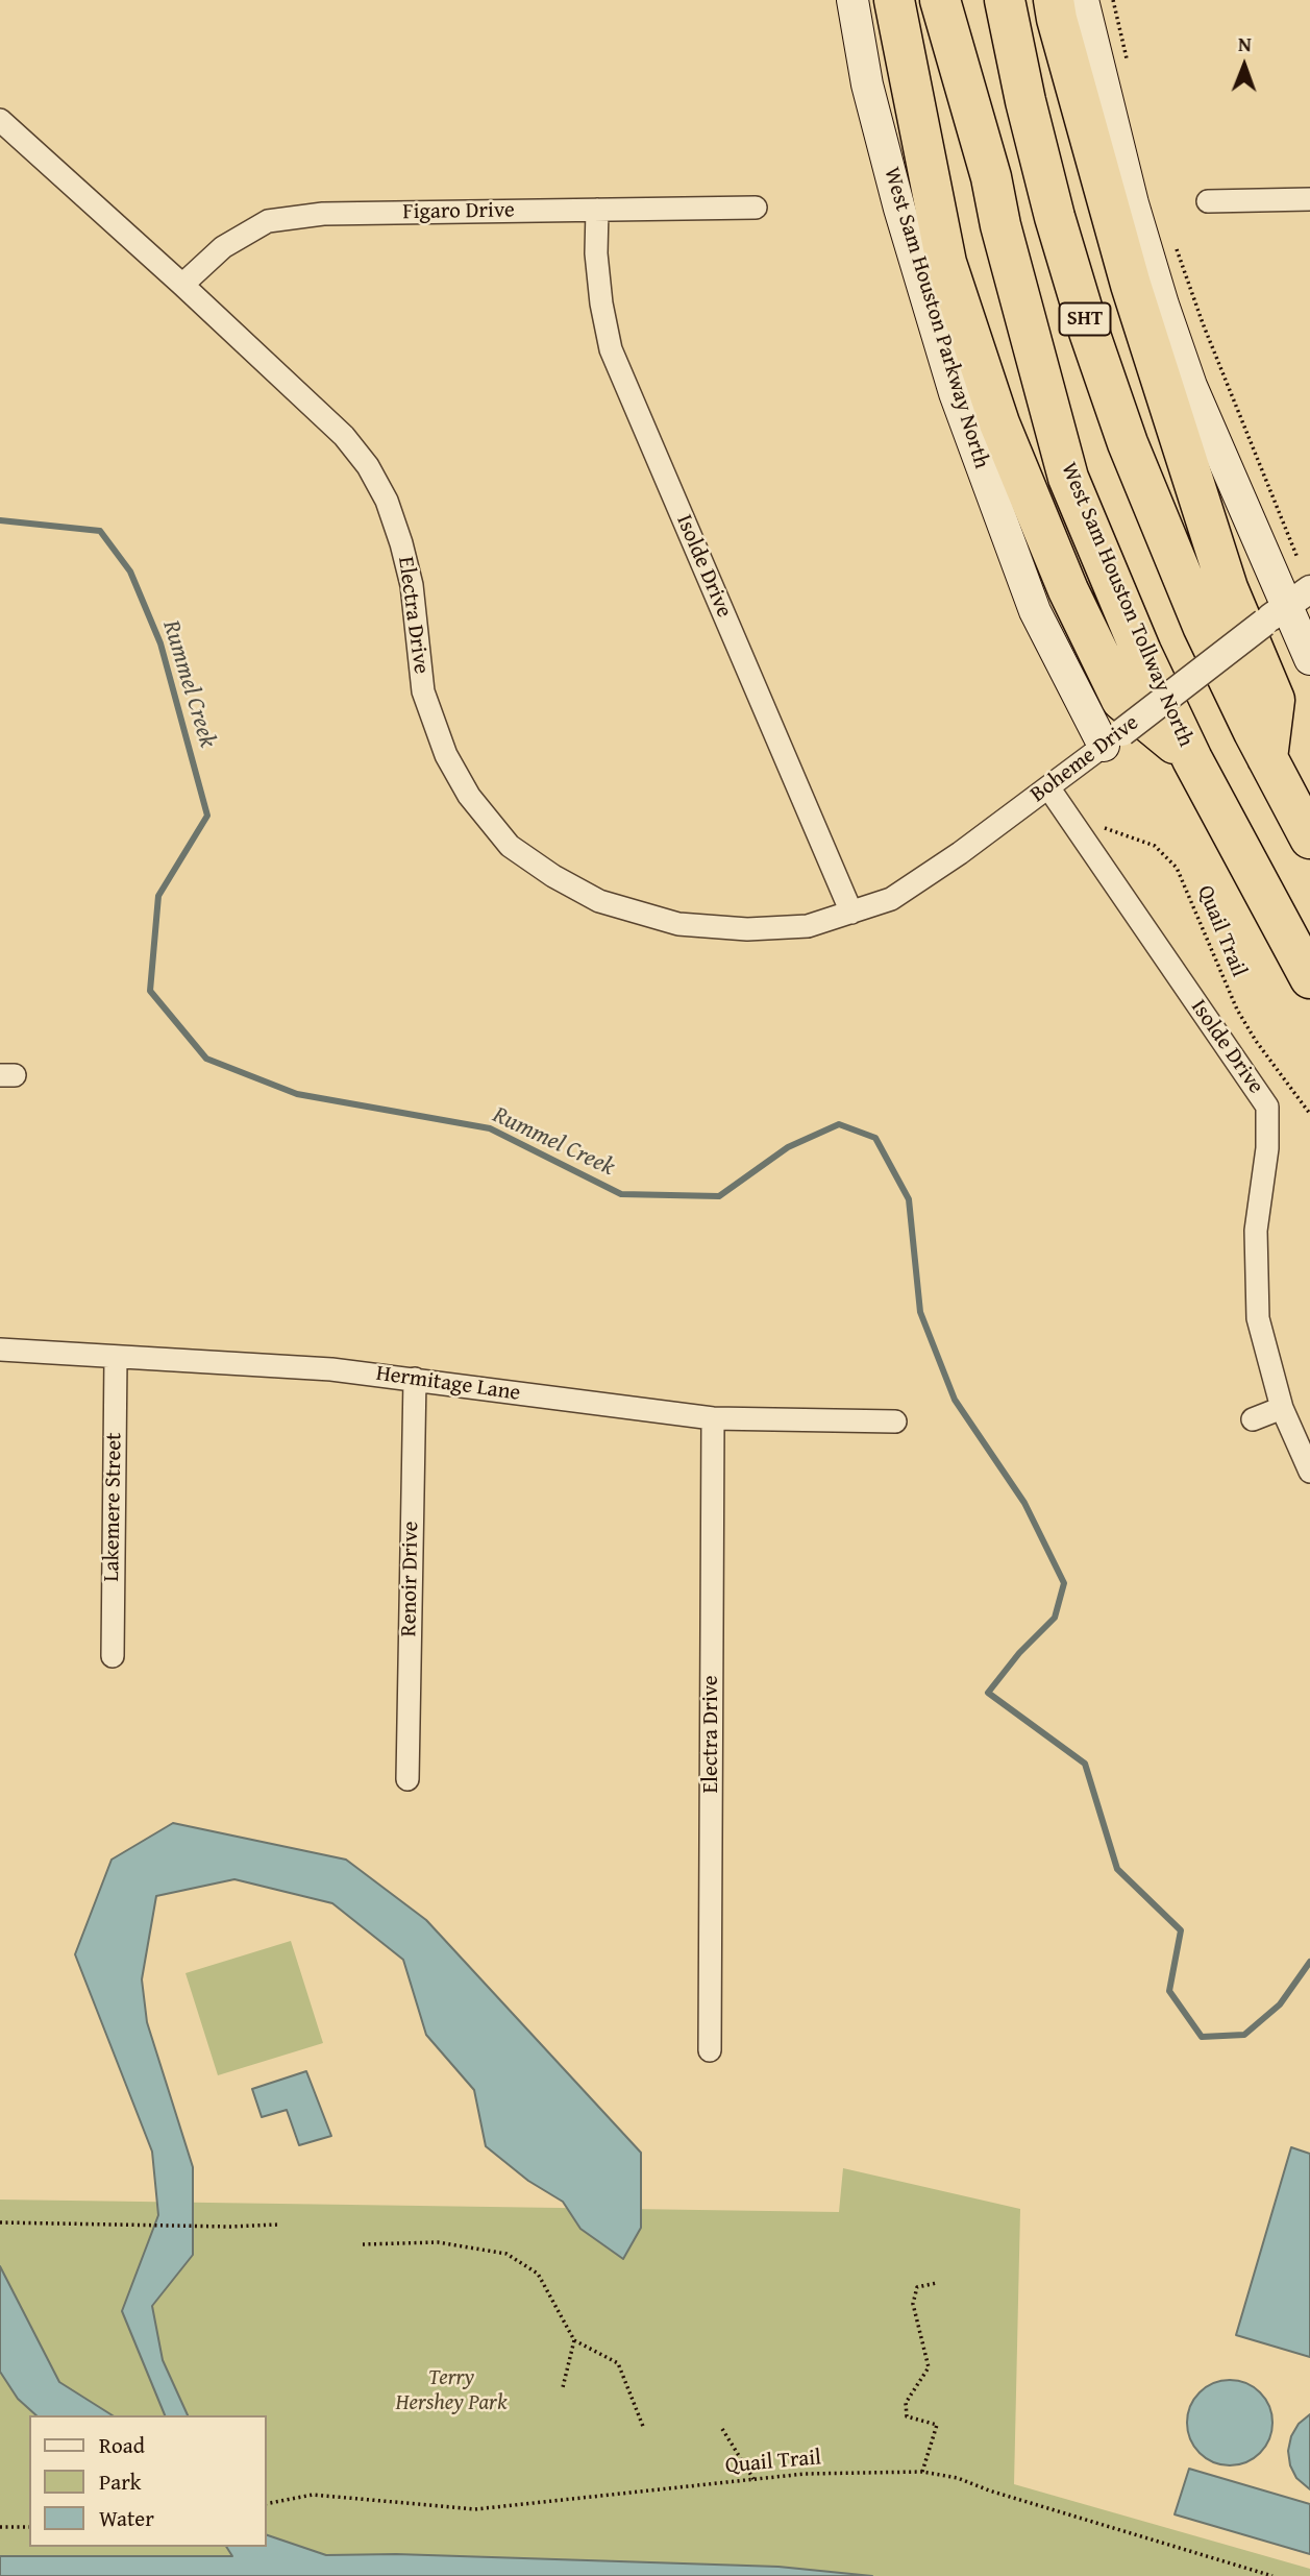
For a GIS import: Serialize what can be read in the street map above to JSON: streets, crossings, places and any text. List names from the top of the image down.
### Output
{
  "streets": {
    "highway": ["SHT", "West Sam Houston Tollway North"],
    "main road": ["West Sam Houston Parkway North"],
    "street": [
      "Figaro Drive",
      "Isolde Drive",
      "Electra Drive",
      "Boheme Drive",
      "Hermitage Lane",
      "Lakemere Street",
      "Renoir Drive"
    ],
    "path": ["Quail Trail"]
  },
  "crossings": [
    ["Figaro Drive", "Isolde Drive"],
    ["Figaro Drive", "Electra Drive"],
    ["West Sam Houston Parkway North", "Boheme Drive"],
    ["Isolde Drive", "Electra Drive"],
    ["Isolde Drive", "Boheme Drive"],
    ["Electra Drive", "Boheme Drive"],
    ["Electra Drive", "Hermitage Lane"],
    ["Hermitage Lane", "Lakemere Street"],
    ["Hermitage Lane", "Renoir Drive"]
  ],
  "water": ["Rummel Creek"],
  "parks": ["Terry Hershey Park"],
  "legend": ["Road", "Park", "Water"],
  "north": "top"
}
